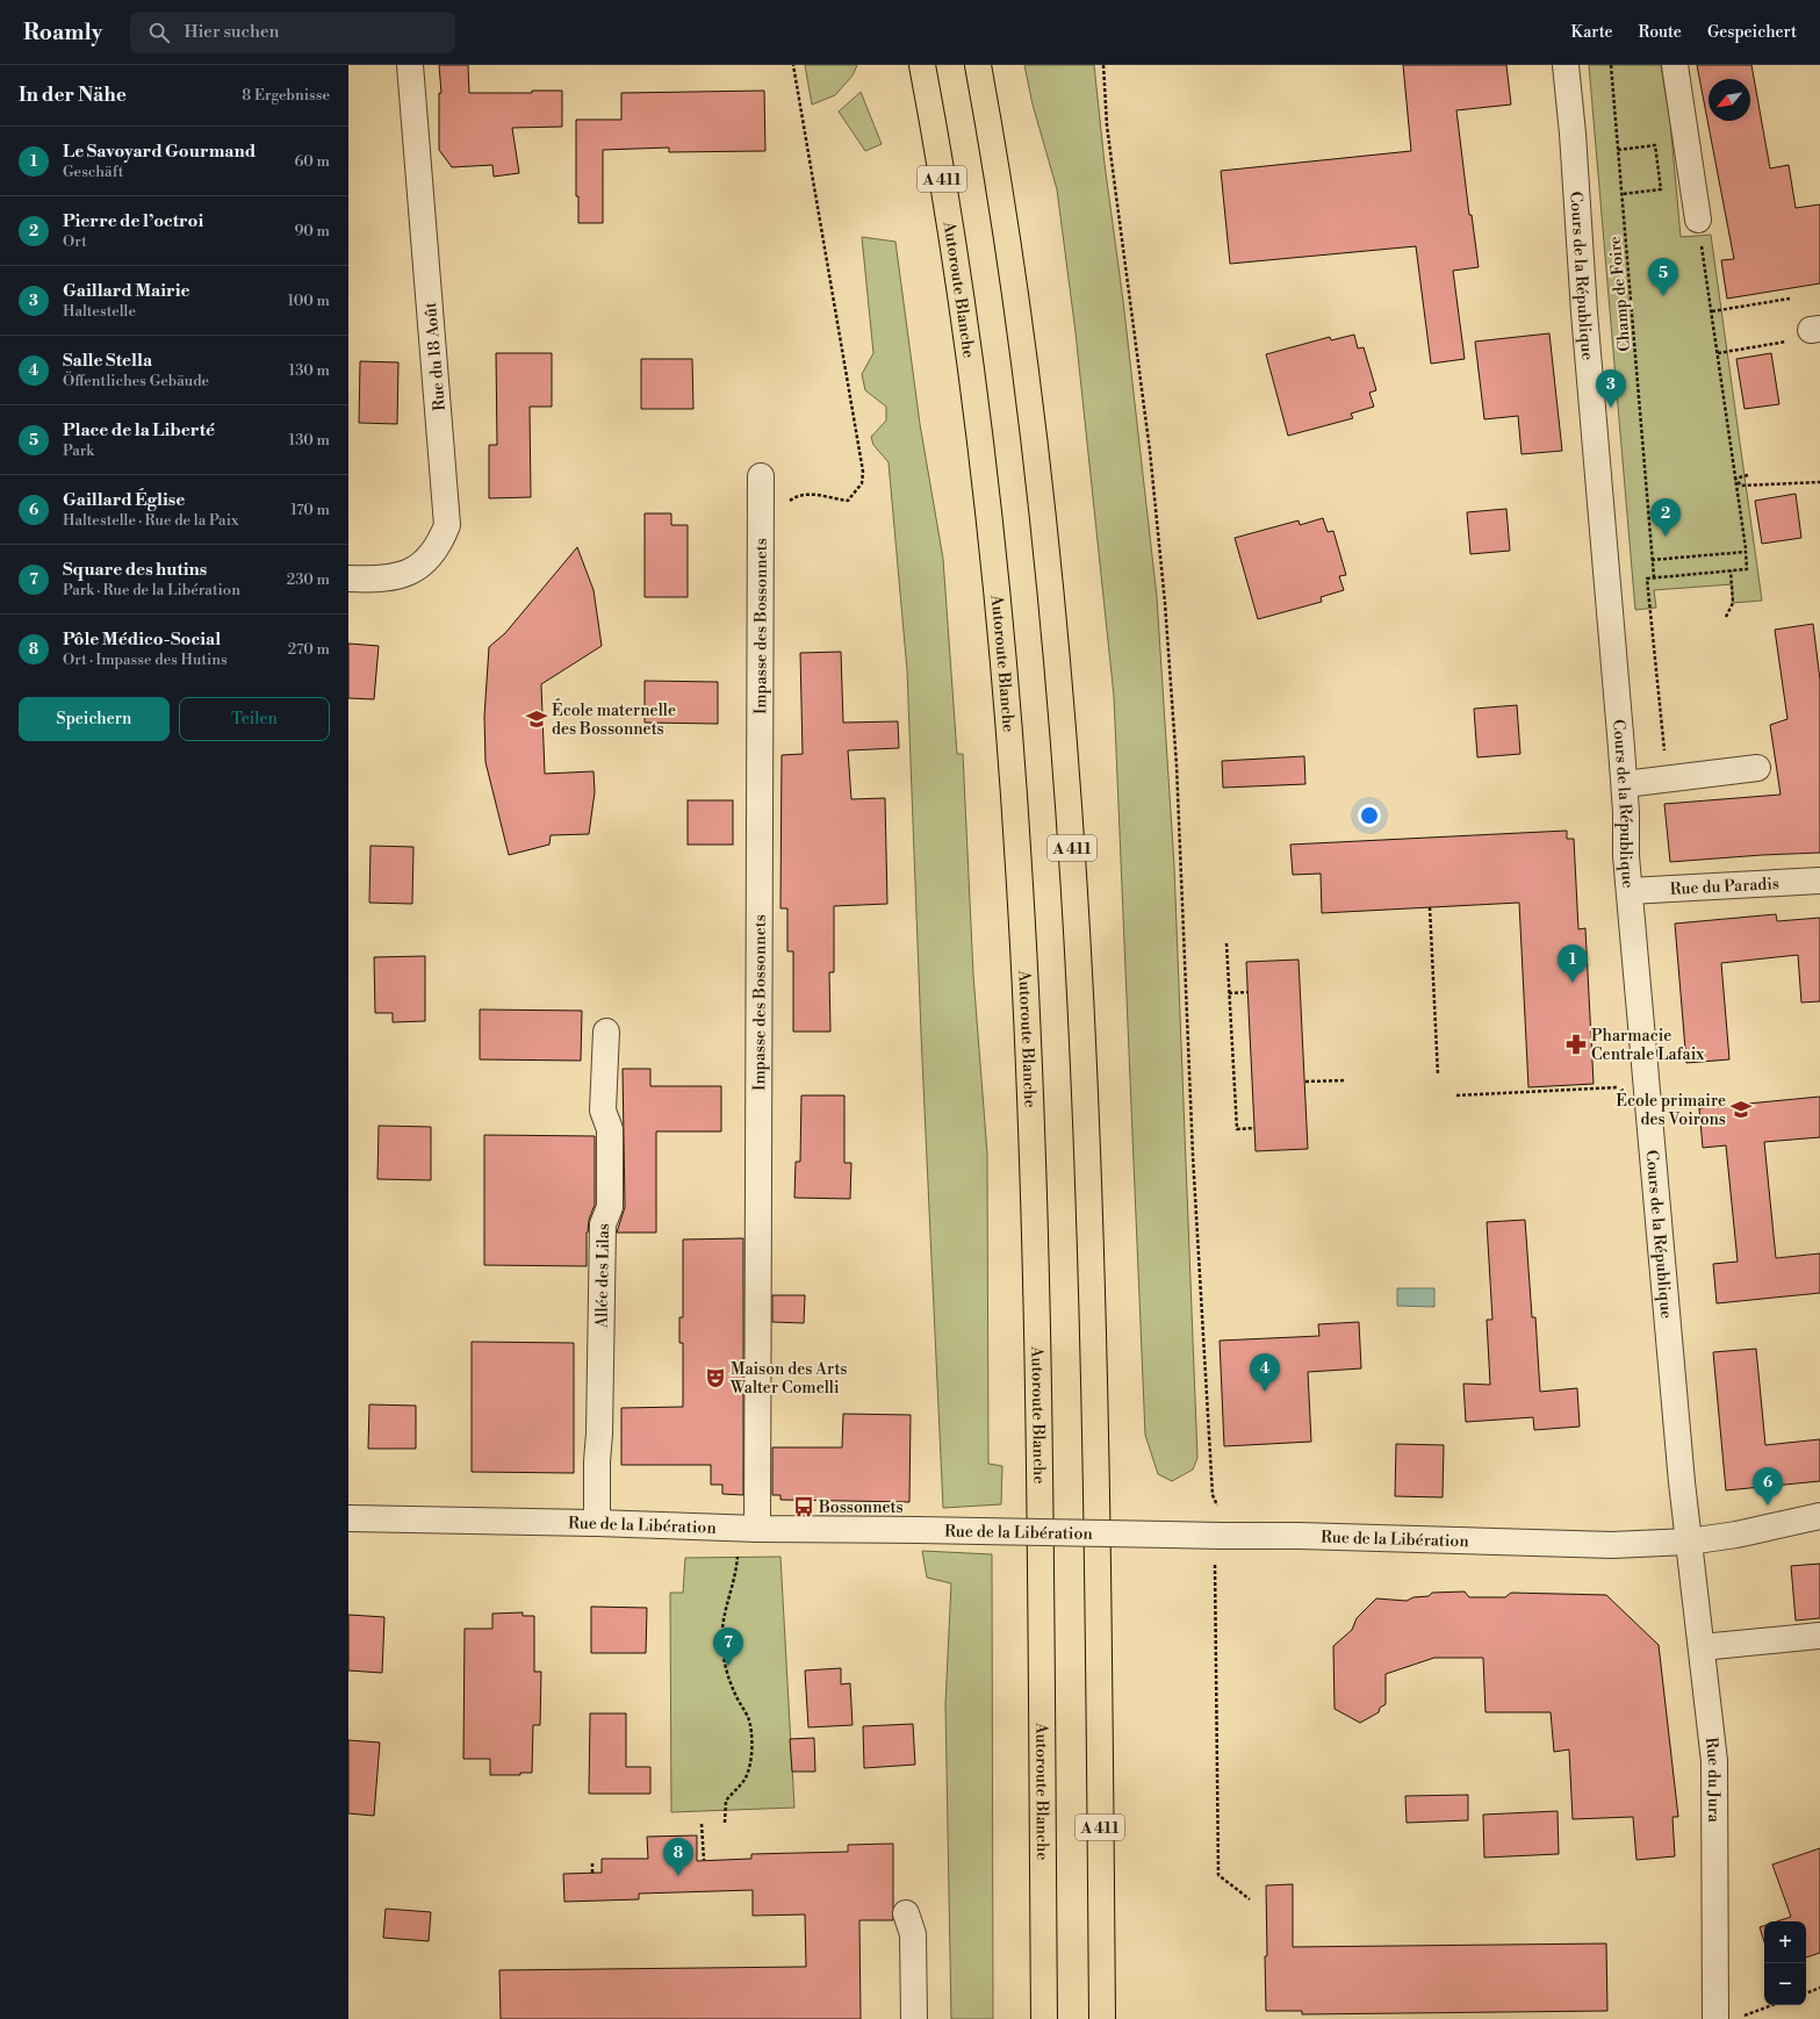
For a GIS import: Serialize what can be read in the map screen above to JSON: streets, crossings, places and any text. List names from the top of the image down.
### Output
{
  "streets": {
    "highway": ["A 411", "Autoroute Blanche"],
    "street": [
      "Cours de la République",
      "Rue du 18 Août",
      "Impasse des Bossonnets",
      "Rue du Paradis",
      "Allée des Lilas",
      "Rue de la Libération",
      "Rue du Jura"
    ],
    "path": ["Champ de Foire"]
  },
  "crossings": [
    ["Cours de la République", "Rue du Paradis"],
    ["Cours de la République", "Rue de la Libération"],
    ["Cours de la République", "Rue du Jura"],
    ["Impasse des Bossonnets", "Rue de la Libération"],
    ["Allée des Lilas", "Rue de la Libération"],
    ["Rue de la Libération", "Rue du Jura"]
  ],
  "places": {
    "school or university": ["École maternelle des Bossonnets", "École primaire des Voirons"],
    "pharmacy": ["Pharmacie Centrale Lafaix"],
    "theatre": ["Maison des Arts Walter Comelli"],
    "bus stop": ["Bossonnets"]
  },
  "north": "bottom left",
  "page": {
    "header": "Roamly",
    "search": "Hier suchen",
    "nav": ["Karte", "Route", "Gespeichert"],
    "heading": ["In der Nähe", "8 Ergebnisse"],
    "list": [
      {
        "mark": "1",
        "name": "Le Savoyard Gourmand",
        "note": "Geschäft",
        "value": "60 m"
      },
      {
        "mark": "2",
        "name": "Pierre de l’octroi",
        "note": "Ort",
        "value": "90 m"
      },
      {
        "mark": "3",
        "name": "Gaillard Mairie",
        "note": "Haltestelle",
        "value": "100 m"
      },
      {
        "mark": "4",
        "name": "Salle Stella",
        "note": "Öffentliches Gebäude",
        "value": "130 m"
      },
      {
        "mark": "5",
        "name": "Place de la Liberté",
        "note": "Park",
        "value": "130 m"
      },
      {
        "mark": "6",
        "name": "Gaillard Église",
        "note": "Haltestelle · Rue de la Paix",
        "value": "170 m"
      },
      {
        "mark": "7",
        "name": "Square des hutins",
        "note": "Park · Rue de la Libération",
        "value": "230 m"
      },
      {
        "mark": "8",
        "name": "Pôle Médico-Social",
        "note": "Ort · Impasse des Hutins",
        "value": "270 m"
      }
    ],
    "pins": [
      "5",
      "3",
      "2",
      "1",
      "4",
      "6",
      "7",
      "8"
    ],
    "buttons": ["Speichern", "Teilen"],
    "map_buttons": ["+", "−"]
  }
}
